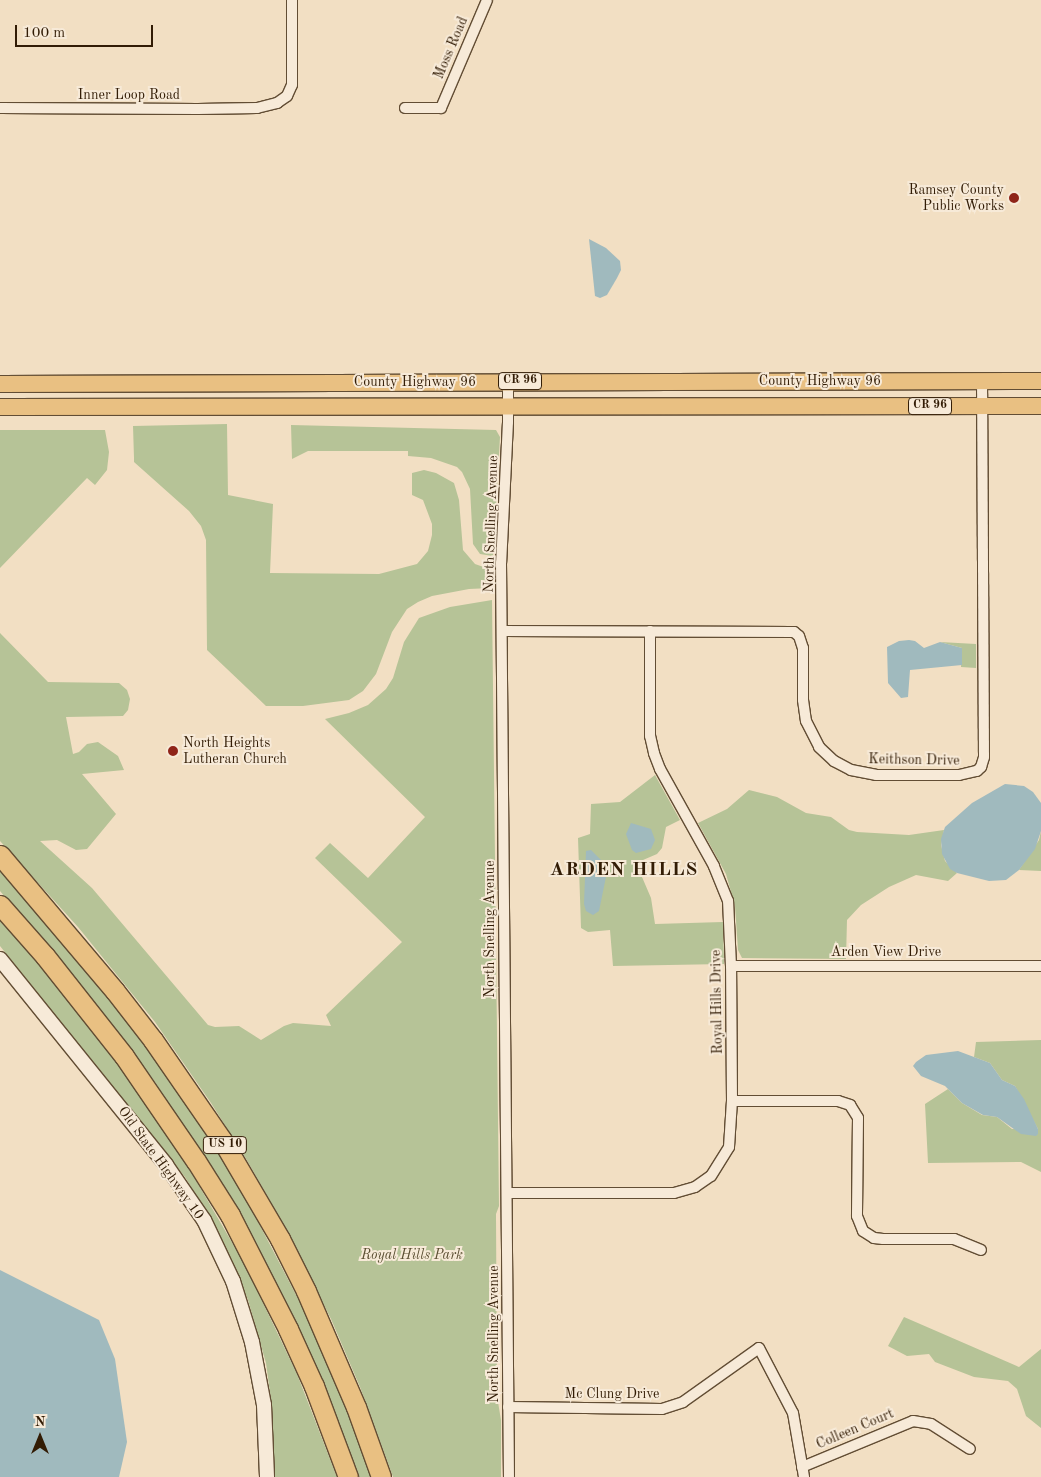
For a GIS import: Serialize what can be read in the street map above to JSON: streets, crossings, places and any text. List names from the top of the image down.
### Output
{
  "streets": {
    "highway": ["US 10"],
    "main road": ["CR 96", "County Highway 96"],
    "street": [
      "Moss Road",
      "Inner Loop Road",
      "North Snelling Avenue",
      "Keithson Drive",
      "Arden View Drive",
      "Royal Hills Drive",
      "Old State Highway 10",
      "Mc Clung Drive",
      "Colleen Court"
    ]
  },
  "crossings": [
    ["County Highway 96", "North Snelling Avenue"],
    ["County Highway 96", "Keithson Drive"],
    ["North Snelling Avenue", "Keithson Drive"],
    ["North Snelling Avenue", "Royal Hills Drive"],
    ["North Snelling Avenue", "Mc Clung Drive"],
    ["Keithson Drive", "Royal Hills Drive"],
    ["Arden View Drive", "Royal Hills Drive"],
    ["Mc Clung Drive", "Colleen Court"]
  ],
  "districts": ["ARDEN HILLS"],
  "parks": ["Royal Hills Park"],
  "places": ["Ramsey County Public Works", "North Heights Lutheran Church"],
  "scale_bar": "100 m",
  "north": "top"
}
